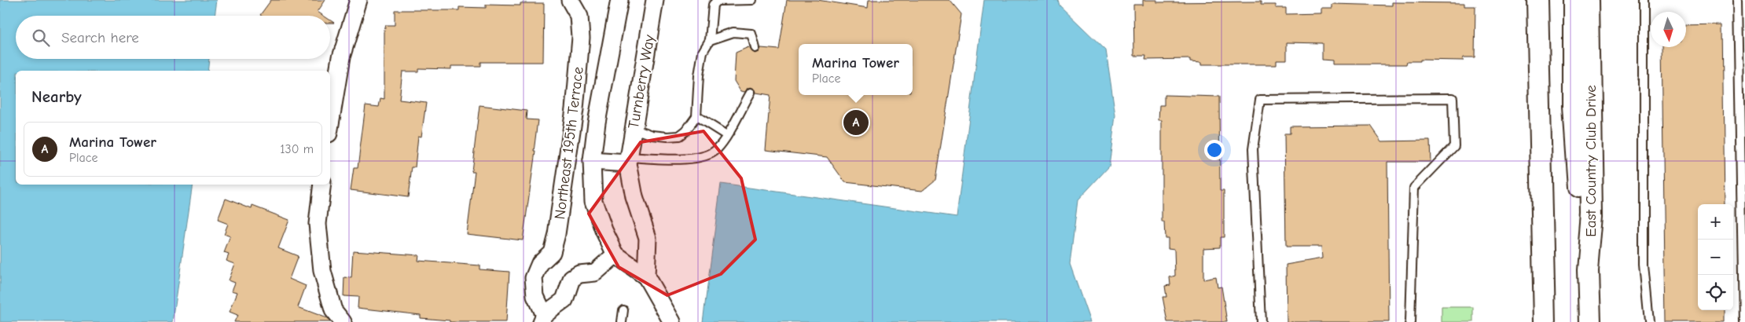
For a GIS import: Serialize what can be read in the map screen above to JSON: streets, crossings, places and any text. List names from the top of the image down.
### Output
{
  "streets": {
    "street": ["Turnberry Way", "Northeast 195th Terrace", "East Country Club Drive"]
  },
  "north": "bottom",
  "page": {
    "search": "Search here",
    "popup": ["Marina Tower", "Place"],
    "heading": "Nearby",
    "pins": "A",
    "list": [
      {
        "mark": "A",
        "name": "Marina Tower",
        "note": "Place",
        "value": "130 m"
      }
    ],
    "map_buttons": ["+", "−"]
  }
}
